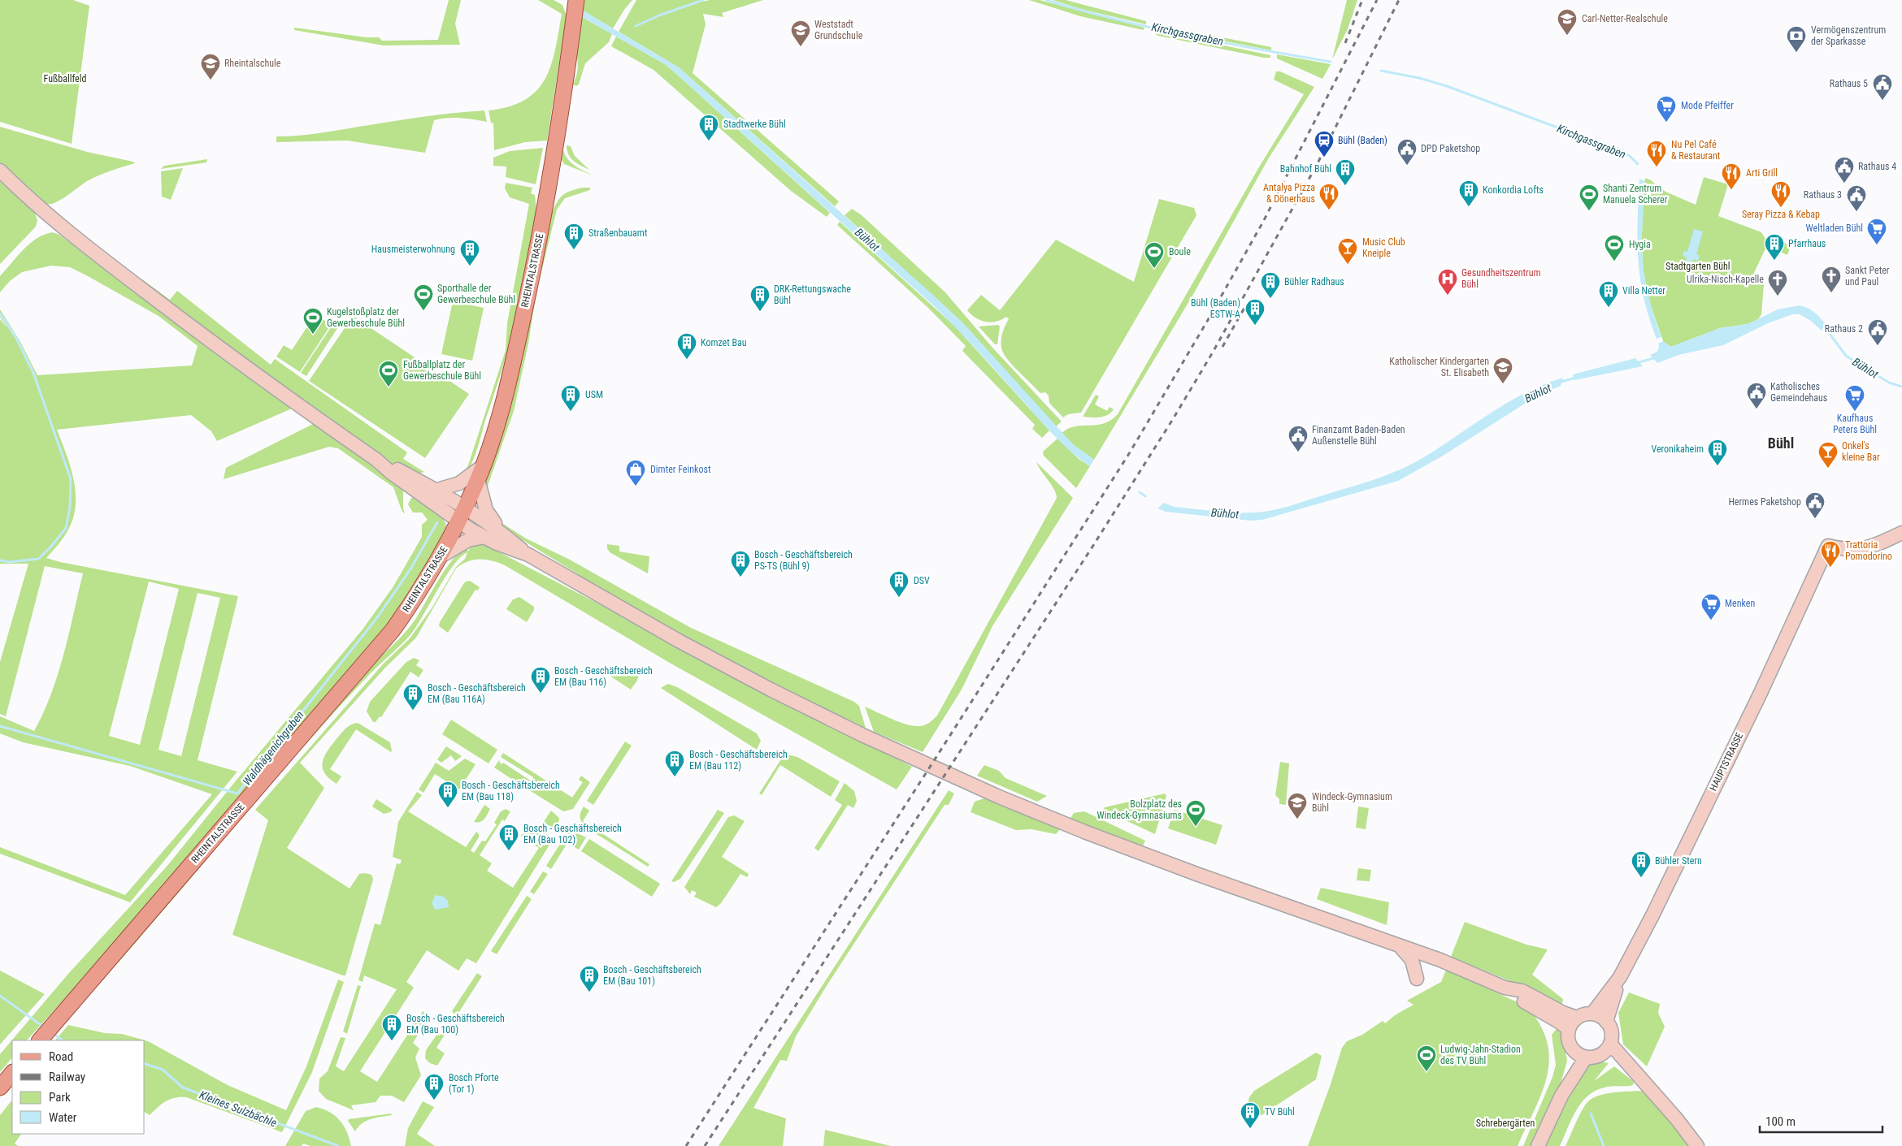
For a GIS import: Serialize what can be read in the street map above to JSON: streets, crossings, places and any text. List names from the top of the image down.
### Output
{
  "streets": {
    "main road": ["RHEINTALSTRASSE"],
    "street": ["HAUPTSTRASSE"]
  },
  "districts": ["Bühl"],
  "water": [
    "Kirchgassgraben",
    "Bühlot",
    "Waldhägenichgraben",
    "Kleines Sulzbächle"
  ],
  "parks": ["Fußballfeld", "Stadtgarten Bühl", "Schrebergärten"],
  "places": {
    "school or university": [
      "Carl-Netter-Realschule",
      "Weststadt Grundschule",
      "Rheintalschule",
      "Katholischer Kindergarten St. Elisabeth",
      "Windeck-Gymnasium Bühl"
    ],
    "bank": ["Vermögenszentrum der Sparkasse"],
    "public building": [
      "Rathaus 5",
      "DPD Paketshop",
      "Rathaus 4",
      "Rathaus 3",
      "Rathaus 2",
      "Katholisches Gemeindehaus",
      "Finanzamt Baden-Baden Außenstelle Bühl",
      "Hermes Paketshop"
    ],
    "supermarket": [
      "Mode Pfeiffer",
      "Weltladen Bühl",
      "Kaufhaus Peters Bühl",
      "Menken"
    ],
    "building": [
      "Stadtwerke Bühl",
      "Bahnhof Bühl",
      "Konkordia Lofts",
      "Straßenbauamt",
      "Pfarrhaus",
      "Hausmeisterwohnung",
      "Bühler Radhaus",
      "Villa Netter",
      "DRK-Rettungswache Bühl",
      "Bühl (Baden) ESTW-A",
      "Komzet Bau",
      "USM",
      "Veronikaheim",
      "Bosch - Geschäftsbereich PS-TS (Bühl 9)",
      "DSV",
      "Bosch - Geschäftsbereich EM (Bau 116)",
      "Bosch - Geschäftsbereich EM (Bau 116A)",
      "Bosch - Geschäftsbereich EM (Bau 112)",
      "Bosch - Geschäftsbereich EM (Bau 118)",
      "Bosch - Geschäftsbereich EM (Bau 102)",
      "Bühler Stern",
      "Bosch - Geschäftsbereich EM (Bau 101)",
      "Bosch - Geschäftsbereich EM (Bau 100)",
      "Bosch Pforte (Tor 1)",
      "TV Bühl"
    ],
    "station": ["Bühl (Baden)"],
    "restaurant": [
      "Nu Pel Café & Restaurant",
      "Arti Grill",
      "Seray Pizza & Kebap",
      "Antalya Pizza & Dönerhaus",
      "Trattoria Pomodorino"
    ],
    "sports": [
      "Shanti Zentrum Manuela Scherer",
      "Hygia",
      "Boule",
      "Sporthalle der Gewerbeschule Bühl",
      "Kugelstoßplatz der Gewerbeschule Bühl",
      "Fußballplatz der Gewerbeschule Bühl",
      "Bolzplatz des Windeck-Gymnasiums",
      "Ludwig-Jahn-Stadion des TV Bühl"
    ],
    "bar": ["Music Club Kneiple", "Onkel's kleine Bar"],
    "church": ["Sankt Peter und Paul", "Ulrika-Nisch-Kapelle"],
    "hospital": ["Gesundheitszentrum Bühl"],
    "shop": ["Dimter Feinkost"]
  },
  "legend": [
    "Road",
    "Railway",
    "Park",
    "Water"
  ],
  "scale_bar": "100 m"
}
